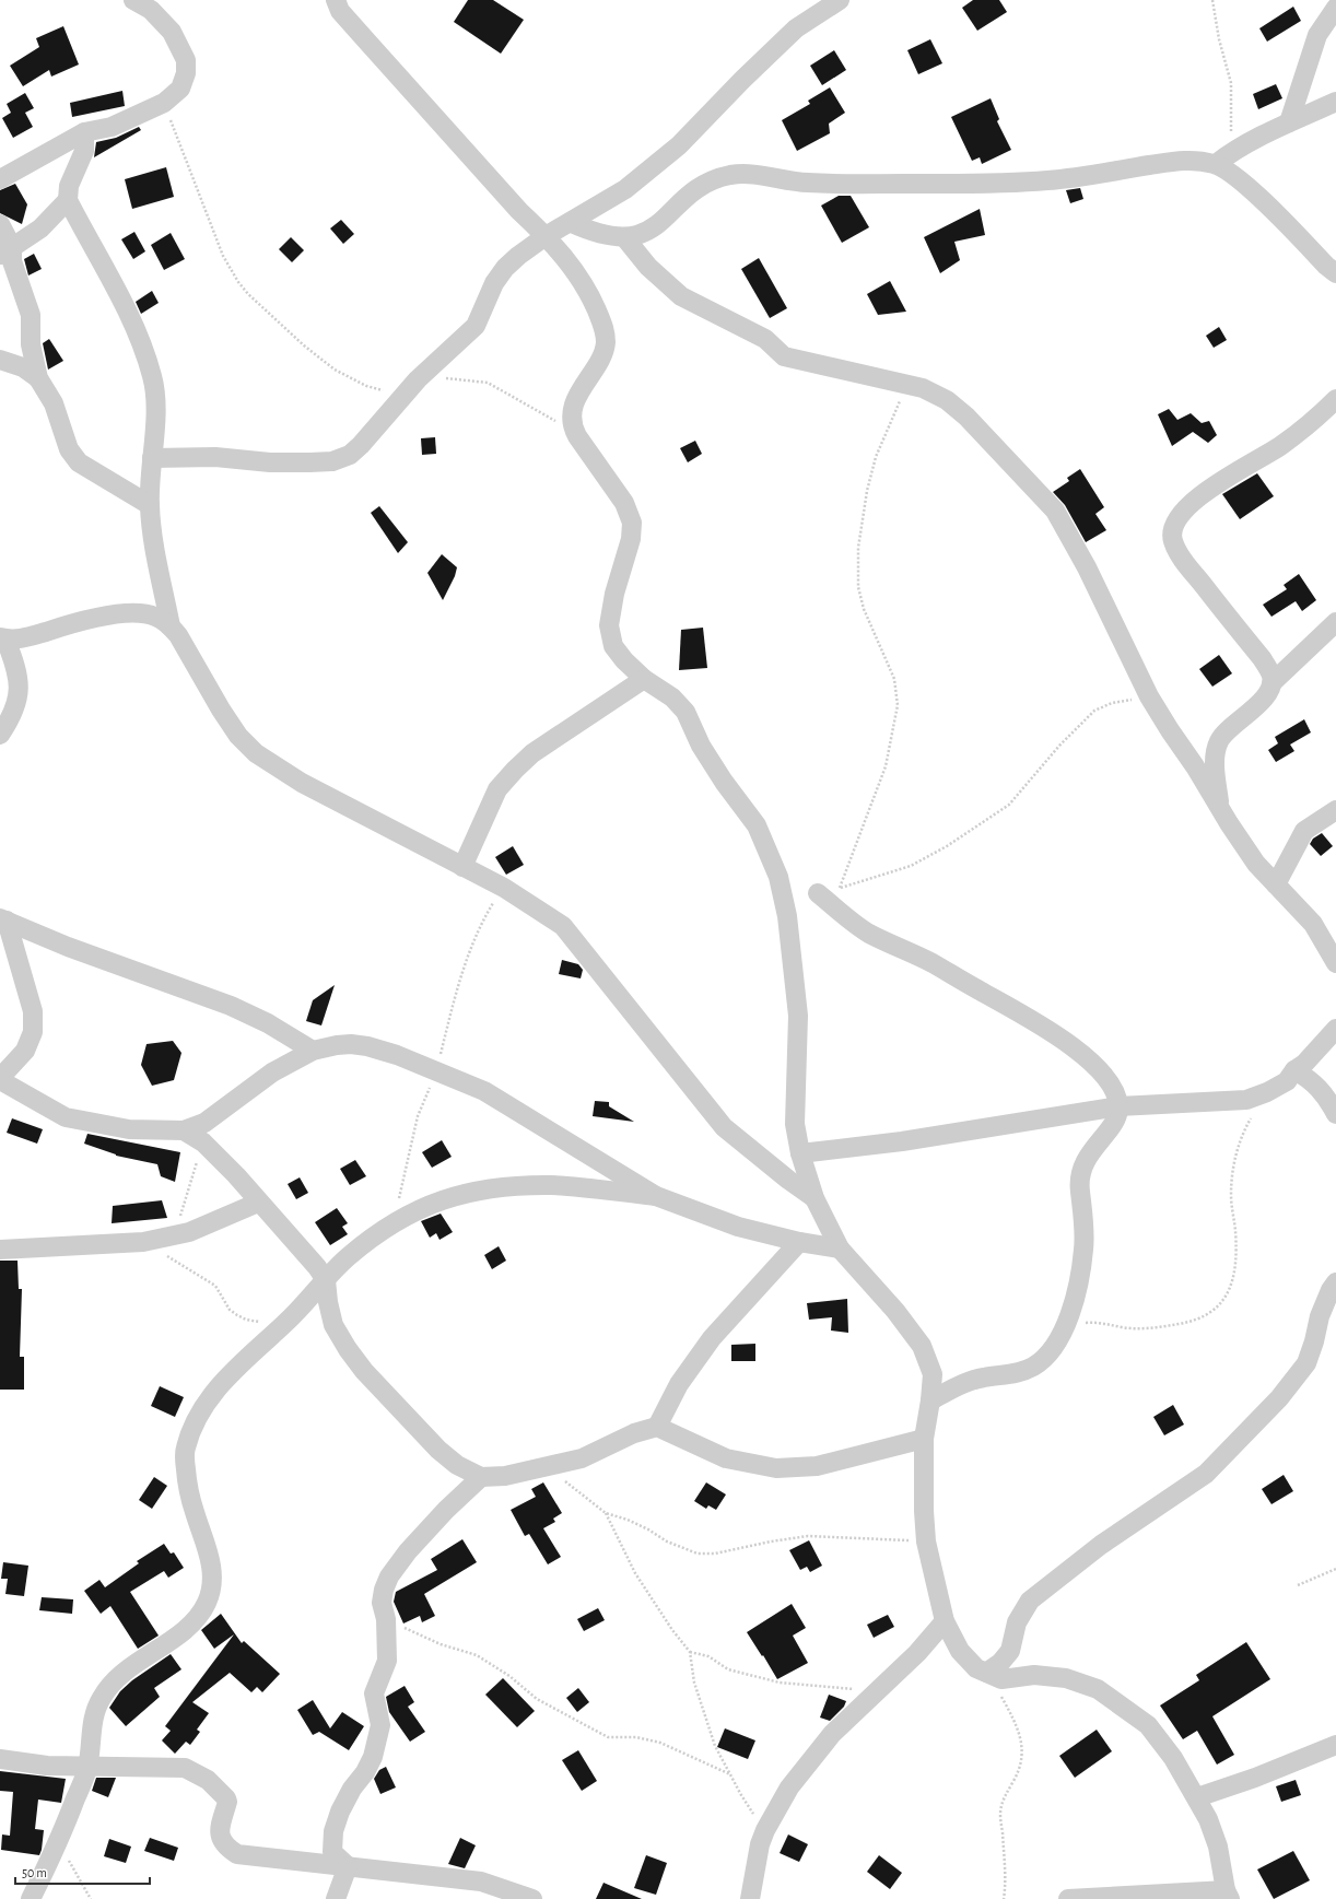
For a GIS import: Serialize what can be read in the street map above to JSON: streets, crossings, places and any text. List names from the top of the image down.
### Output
{
  "scale_bar": "50 m"
}
